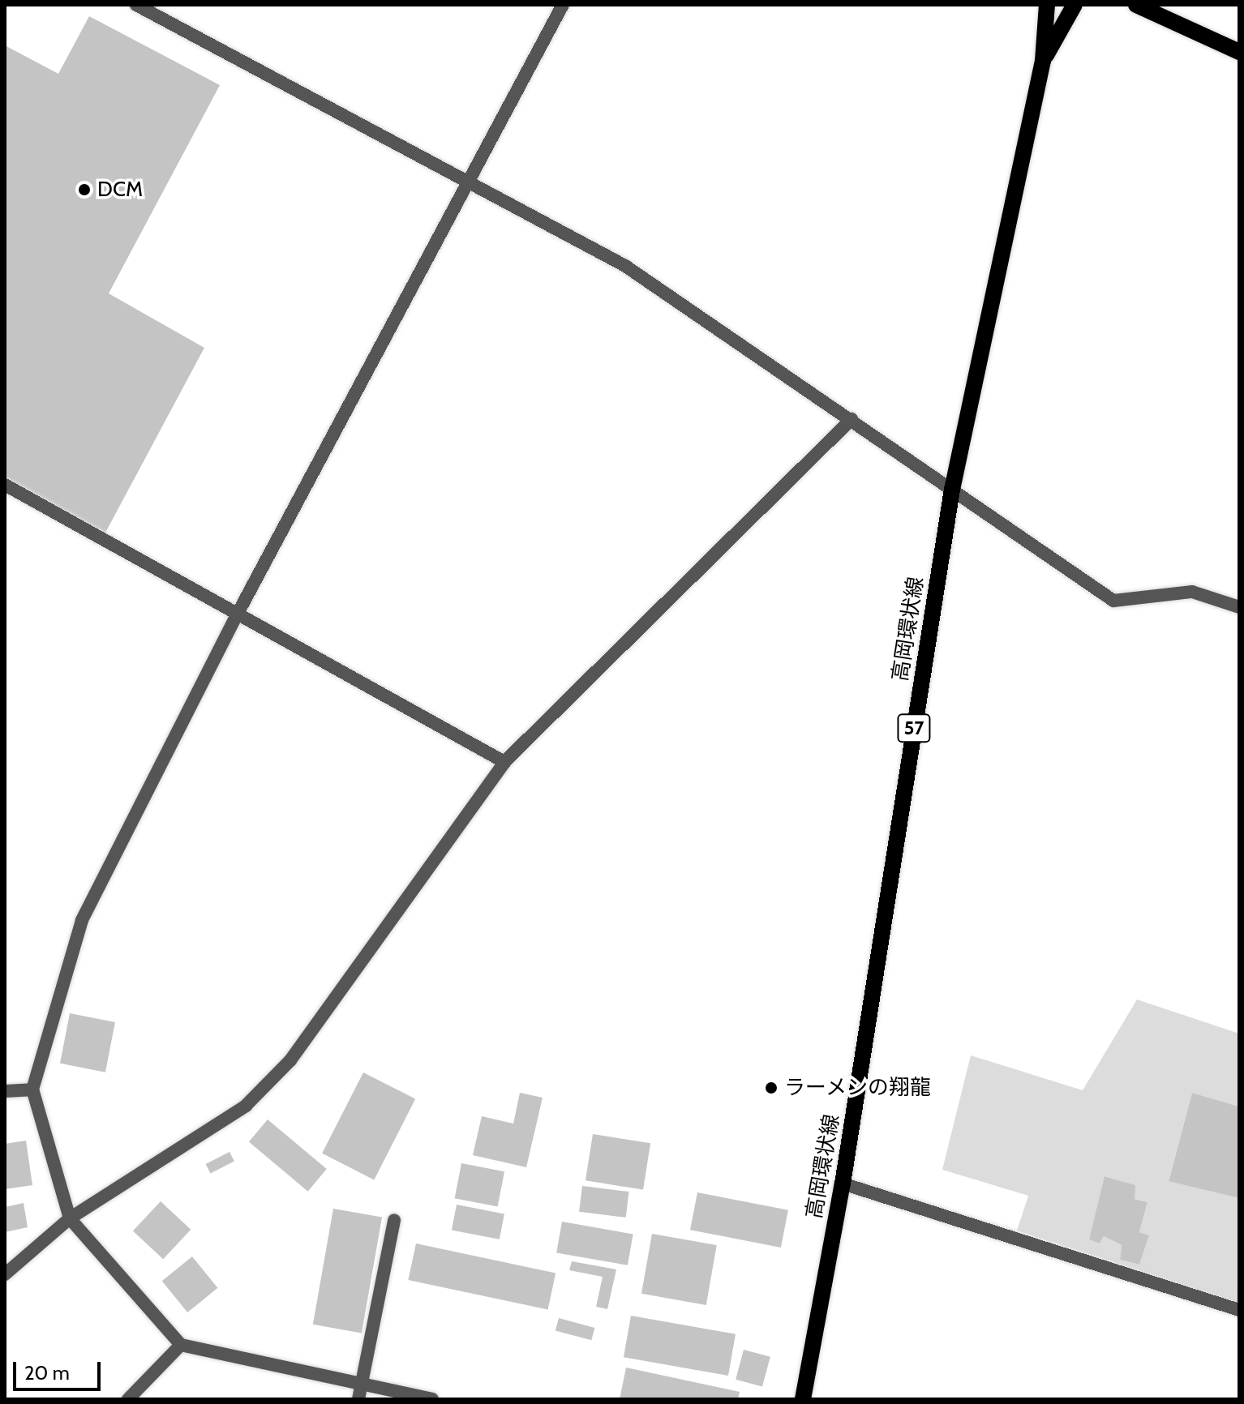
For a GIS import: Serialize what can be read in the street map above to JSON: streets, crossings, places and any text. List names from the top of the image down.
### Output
{
  "streets": {
    "main road": ["高岡環状線", "57"]
  },
  "places": ["DCM", "ラーメンの翔龍"],
  "scale_bar": "20 m"
}
